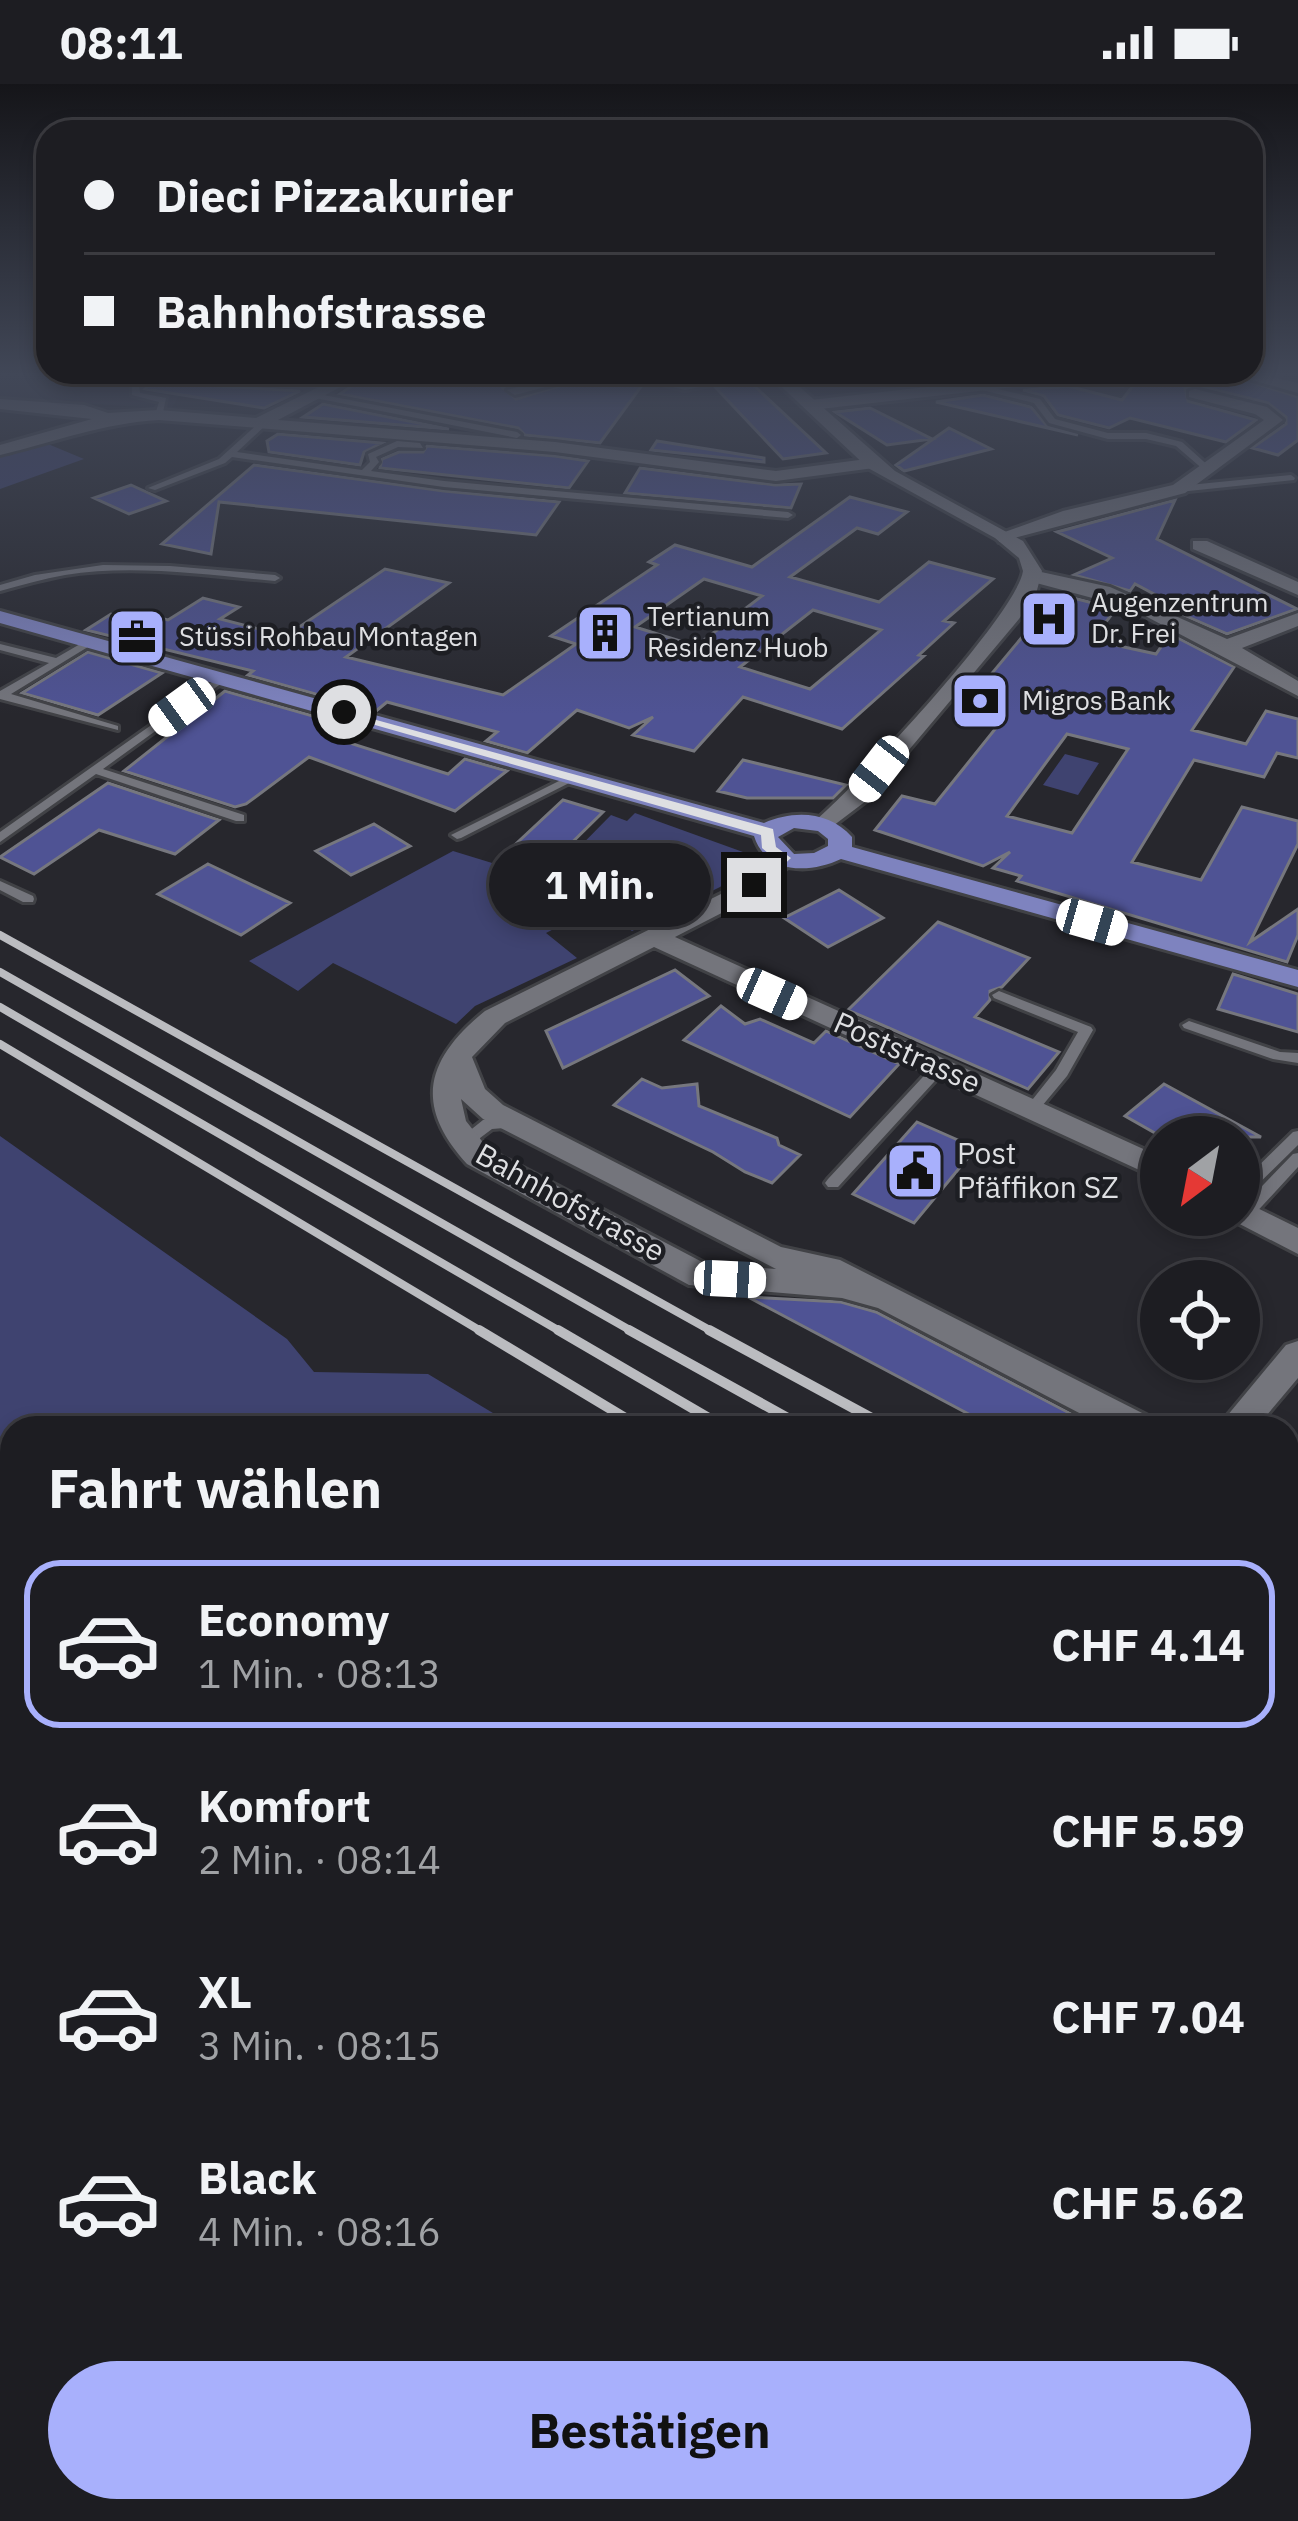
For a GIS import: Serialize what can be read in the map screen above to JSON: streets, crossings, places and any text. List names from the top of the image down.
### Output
{
  "streets": {
    "street": ["Poststrasse", "Bahnhofstrasse"]
  },
  "crossings": [
    ["Poststrasse", "Bahnhofstrasse"]
  ],
  "places": {
    "hospital": ["Augenzentrum Dr. Frei"],
    "building": ["Tertianum Residenz Huob"],
    "office": ["Stüssi Rohbau Montagen"],
    "bank": ["Migros Bank"],
    "public building": ["Post Pfäffikon SZ"]
  },
  "north": "bottom left",
  "page": {
    "status": "08:11",
    "banner": ["Dieci Pizzakurier", "Bahnhofstrasse"],
    "bubble": "1 Min.",
    "heading": "Fahrt wählen",
    "list": [
      {
        "name": "Economy",
        "note": "1 Min. · 08:13",
        "value": "CHF 4.14"
      },
      {
        "name": "Komfort",
        "note": "2 Min. · 08:14",
        "value": "CHF 5.59"
      },
      {
        "name": "XL",
        "note": "3 Min. · 08:15",
        "value": "CHF 7.04"
      },
      {
        "name": "Black",
        "note": "4 Min. · 08:16",
        "value": "CHF 5.62"
      }
    ],
    "buttons": "Bestätigen"
  }
}
